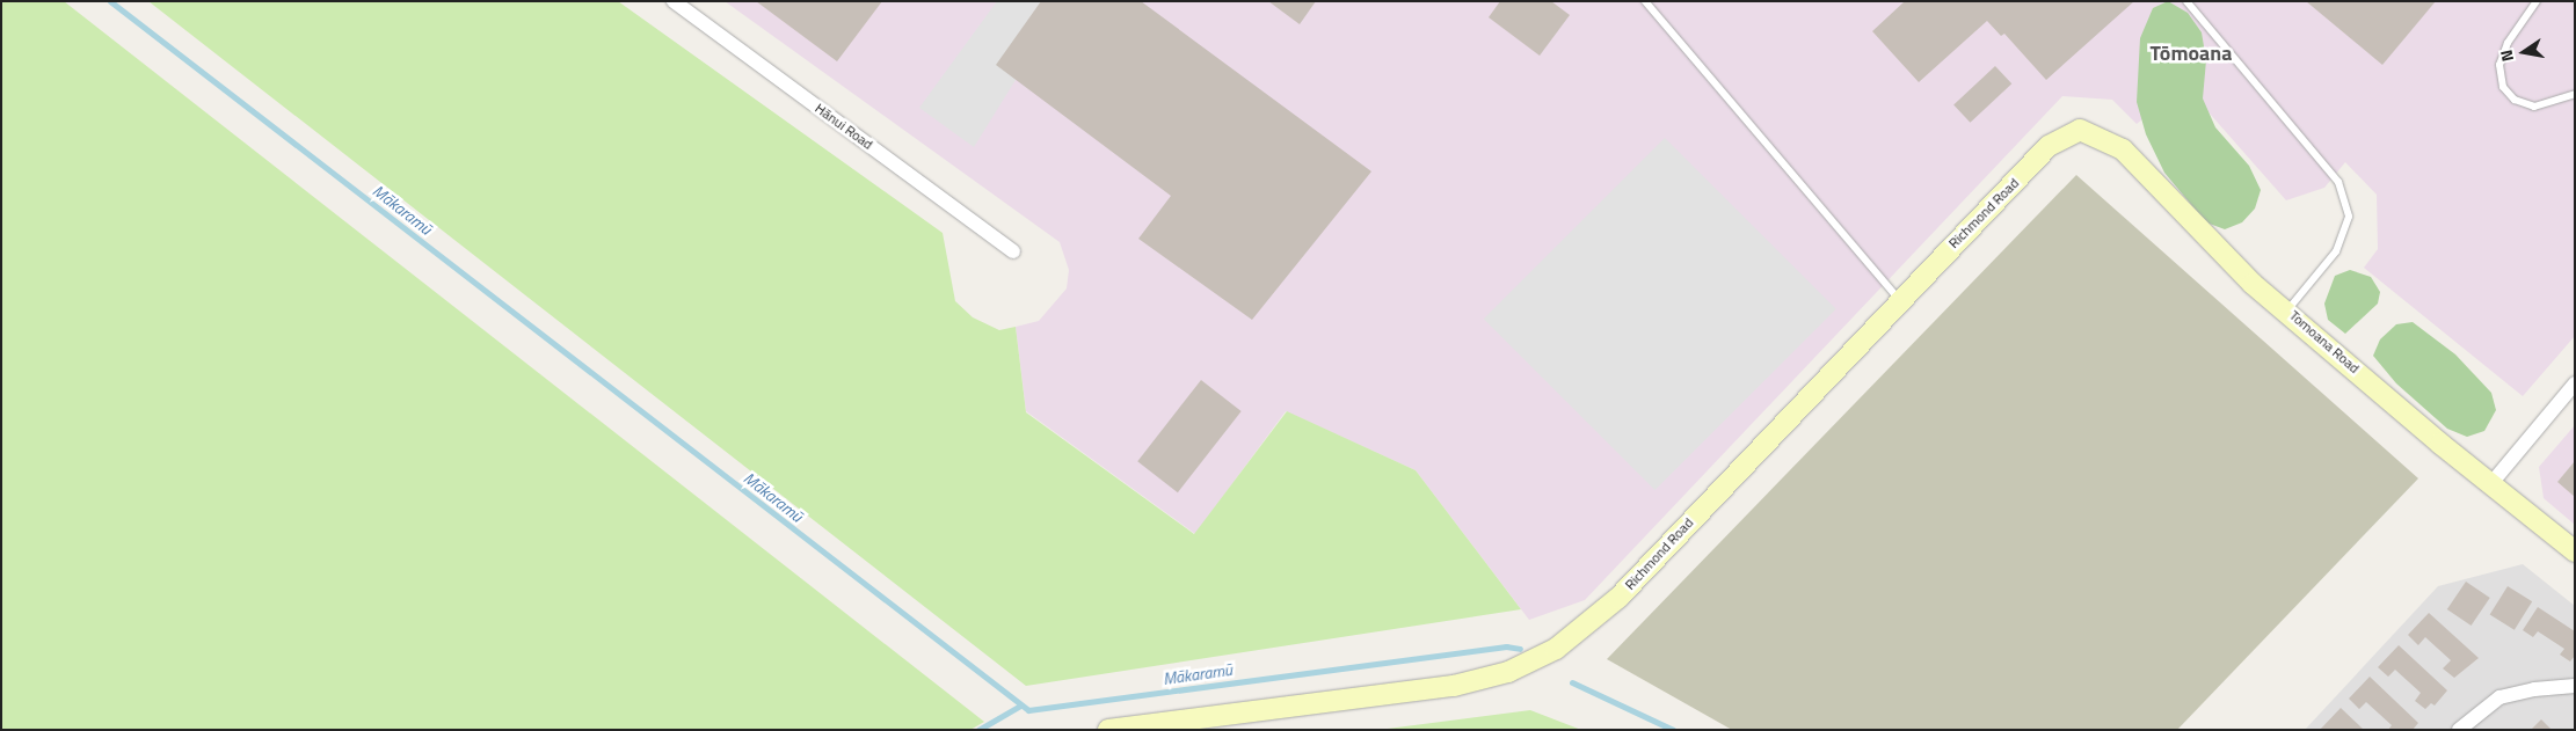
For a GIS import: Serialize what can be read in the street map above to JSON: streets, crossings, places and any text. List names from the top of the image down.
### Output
{
  "streets": {
    "street": ["Hānui Road", "Richmond Road", "Tomoana Road"]
  },
  "crossings": [
    ["Richmond Road", "Tomoana Road"]
  ],
  "districts": ["Tōmoana"],
  "water": ["Mākaramū"],
  "north": "left"
}
